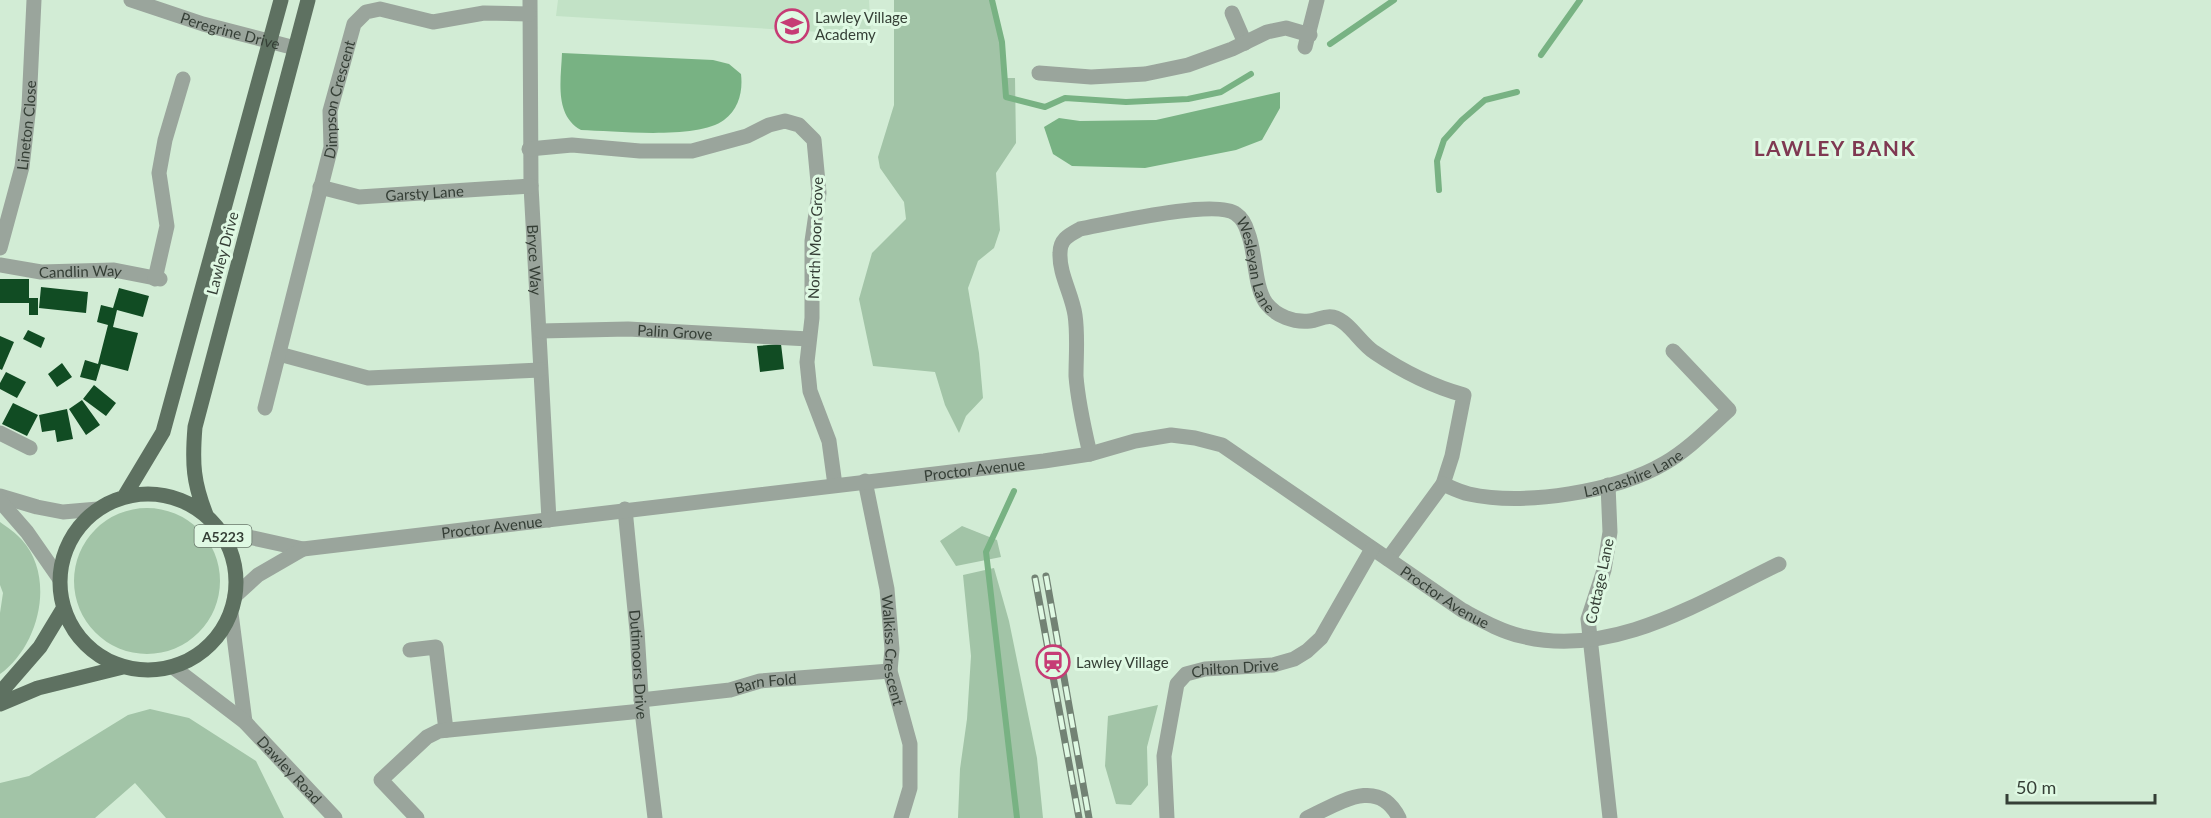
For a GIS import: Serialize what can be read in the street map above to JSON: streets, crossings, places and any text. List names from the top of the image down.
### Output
{
  "streets": {
    "main road": ["Lawley Drive", "A5223"],
    "street": [
      "Peregrine Drive",
      "Dimpson Crescent",
      "Lineton Close",
      "Garsty Lane",
      "North Moor Grove",
      "Bryce Way",
      "Wesleyan Lane",
      "Candlin Way",
      "Palin Grove",
      "Proctor Avenue",
      "Lancashire Lane",
      "Cottage Lane",
      "Walkiss Crescent",
      "Dutimoors Drive",
      "Chilton Drive",
      "Barn Fold",
      "Dawley Road"
    ]
  },
  "crossings": [
    ["Peregrine Drive", "Lawley Drive"],
    ["Dimpson Crescent", "Garsty Lane"],
    ["Dimpson Crescent", "Bryce Way"],
    ["Garsty Lane", "Bryce Way"],
    ["North Moor Grove", "Bryce Way"],
    ["North Moor Grove", "Palin Grove"],
    ["North Moor Grove", "Proctor Avenue"],
    ["Lawley Drive", "Proctor Avenue"],
    ["Lawley Drive", "A5223"],
    ["Lawley Drive", "Dawley Road"],
    ["Bryce Way", "Palin Grove"],
    ["Bryce Way", "Proctor Avenue"],
    ["Wesleyan Lane", "Proctor Avenue"],
    ["Wesleyan Lane", "Lancashire Lane"],
    ["Proctor Avenue", "A5223"],
    ["Proctor Avenue", "Cottage Lane"],
    ["Proctor Avenue", "Walkiss Crescent"],
    ["Proctor Avenue", "Dutimoors Drive"],
    ["Proctor Avenue", "Chilton Drive"],
    ["Proctor Avenue", "Dawley Road"],
    ["Lancashire Lane", "Cottage Lane"],
    ["A5223", "Dawley Road"],
    ["Walkiss Crescent", "Barn Fold"],
    ["Dutimoors Drive", "Barn Fold"]
  ],
  "districts": ["LAWLEY BANK"],
  "places": {
    "school or university": ["Lawley Village Academy"],
    "station": ["Lawley Village"]
  },
  "scale_bar": "50 m"
}
